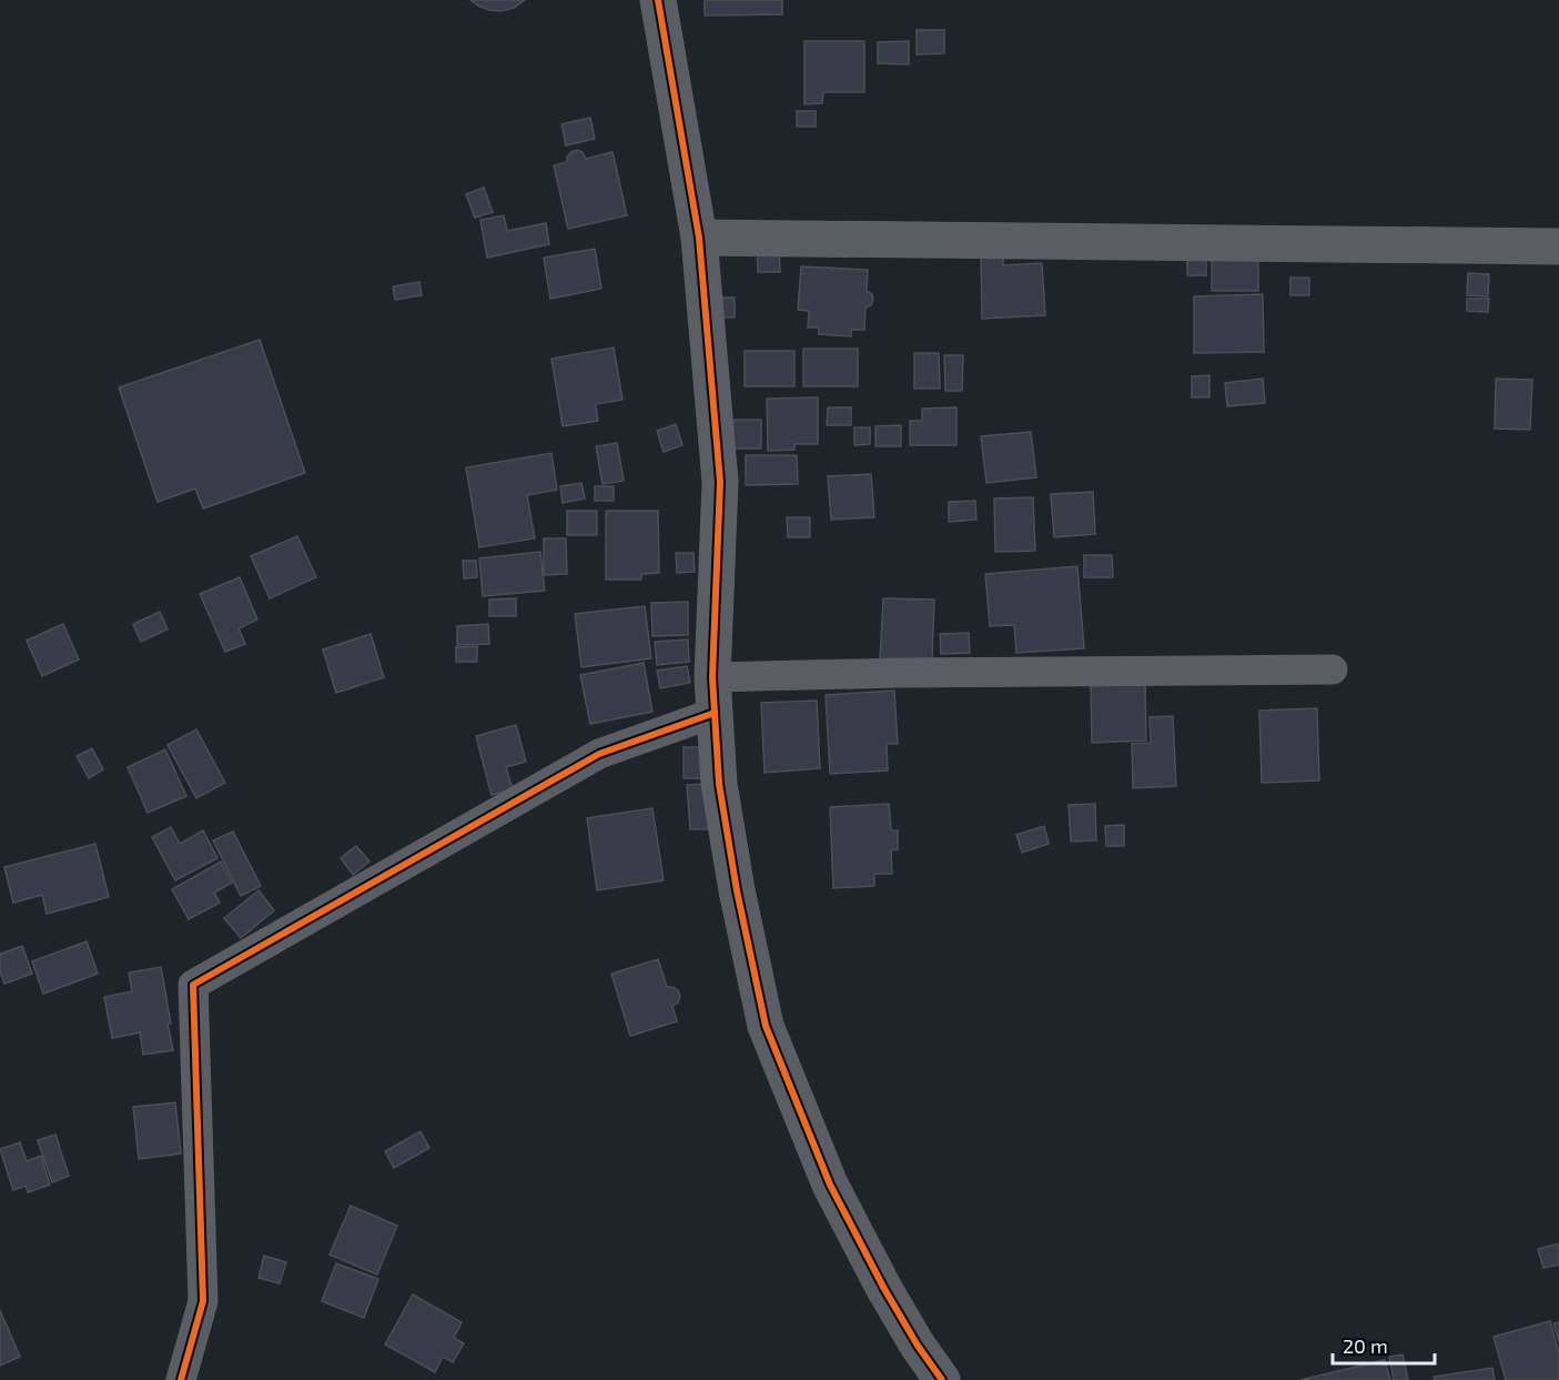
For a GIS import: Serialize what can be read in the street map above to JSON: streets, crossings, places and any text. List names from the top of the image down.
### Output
{
  "scale_bar": "20 m"
}
